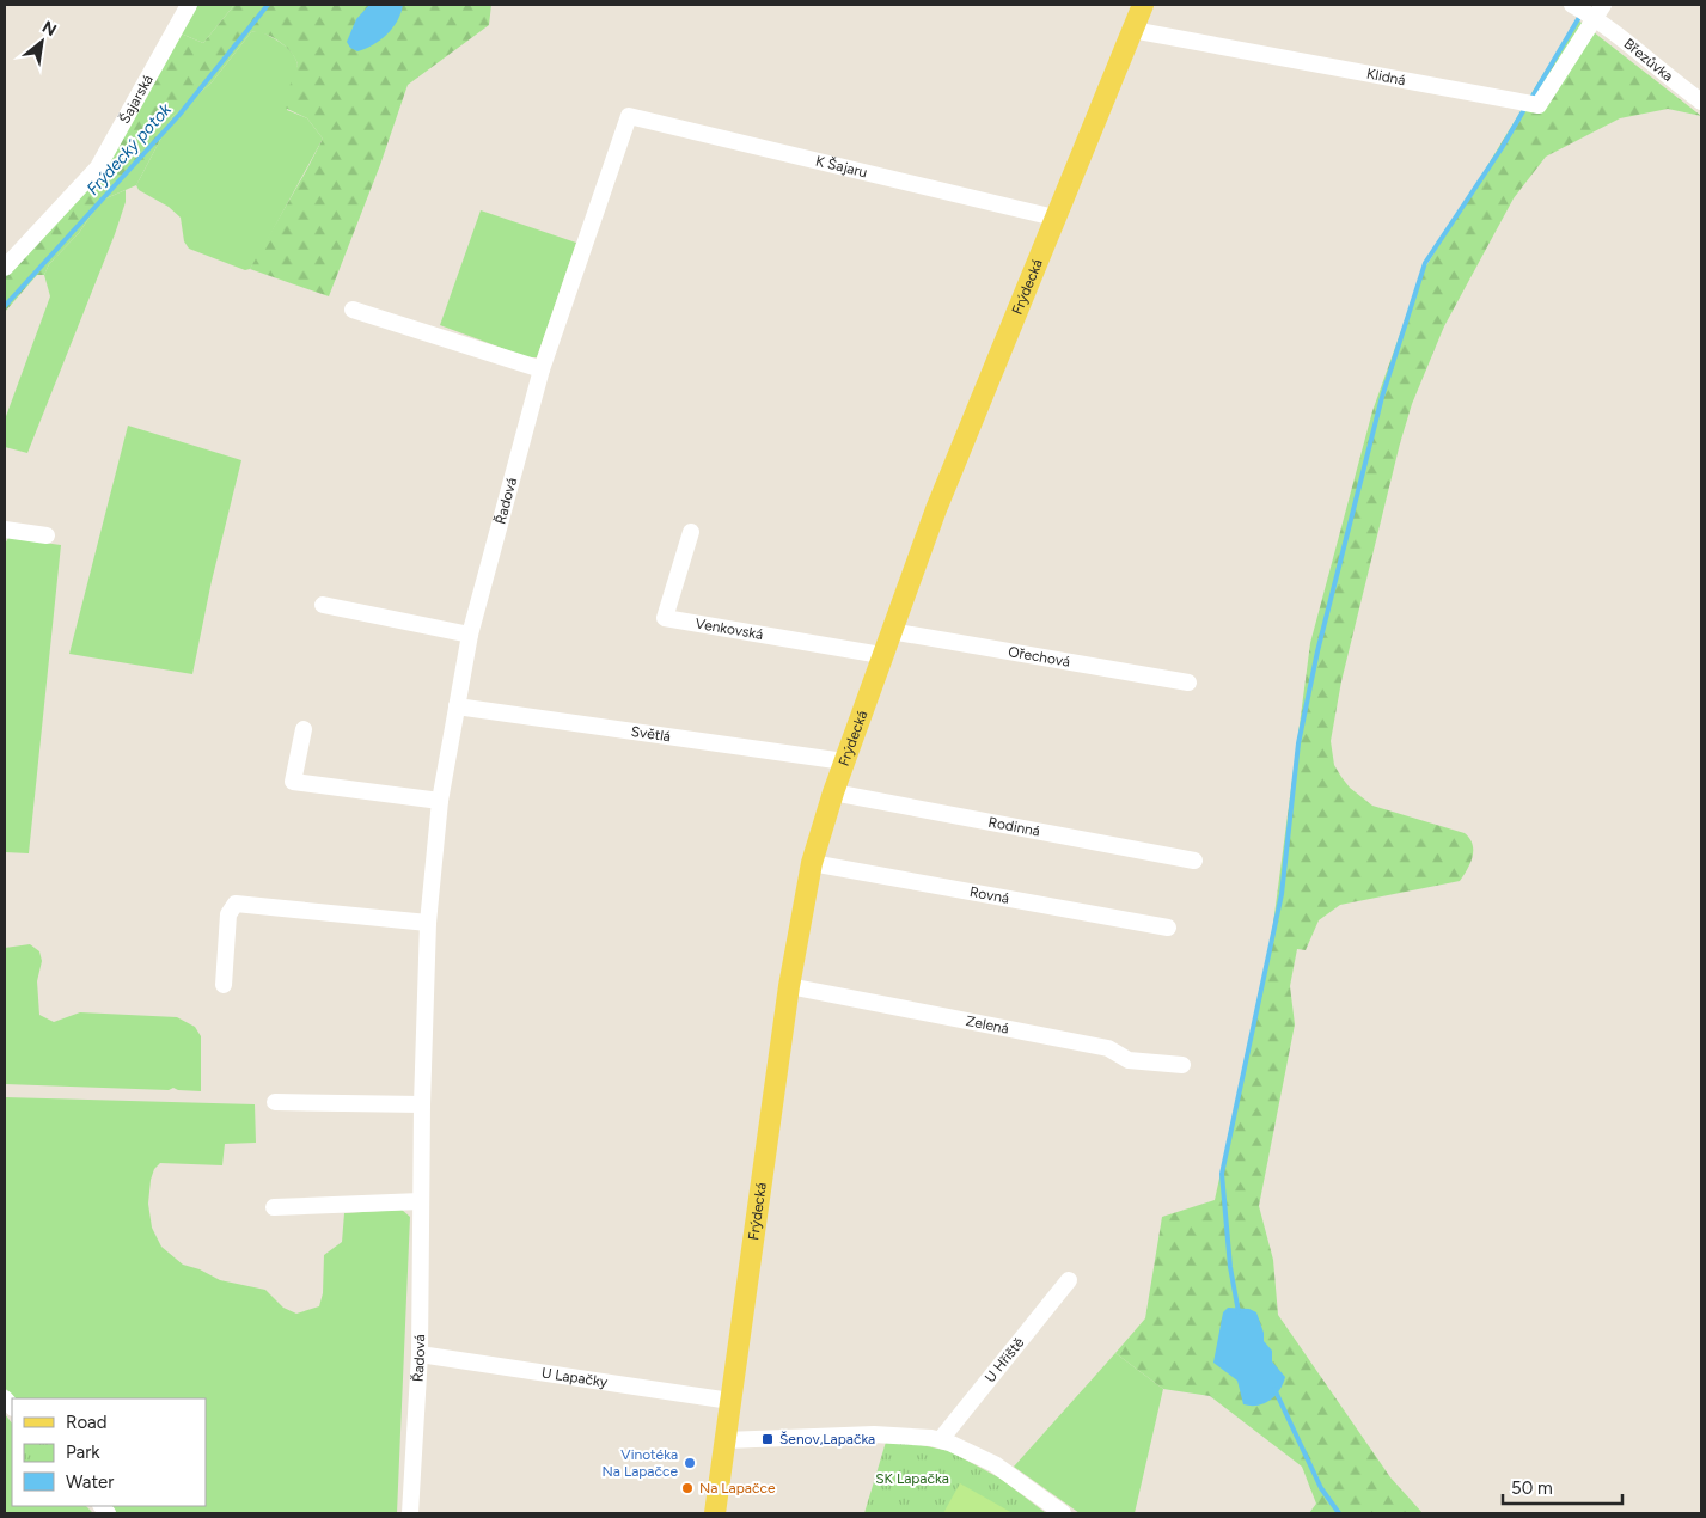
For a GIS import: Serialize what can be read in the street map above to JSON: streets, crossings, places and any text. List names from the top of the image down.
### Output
{
  "streets": {
    "main road": ["Frýdecká"],
    "street": [
      "Březůvka",
      "Klidná",
      "Šajarská",
      "K Šajaru",
      "Řadová",
      "Venkovská",
      "Ořechová",
      "Světlá",
      "Rodinná",
      "Rovná",
      "Zelená",
      "U Hřiště",
      "U Lapačky"
    ]
  },
  "crossings": [
    ["Březůvka", "Klidná"],
    ["Klidná", "Frýdecká"],
    ["K Šajaru", "Frýdecká"],
    ["K Šajaru", "Řadová"],
    ["Frýdecká", "Venkovská"],
    ["Frýdecká", "Ořechová"],
    ["Frýdecká", "Světlá"],
    ["Frýdecká", "Rodinná"],
    ["Frýdecká", "Rovná"],
    ["Frýdecká", "Zelená"],
    ["Frýdecká", "U Lapačky"],
    ["Řadová", "Světlá"],
    ["Řadová", "U Lapačky"]
  ],
  "water": ["Frýdecký potok"],
  "parks": ["SK Lapačka"],
  "places": {
    "transit": ["Šenov,Lapačka"],
    "other": ["Vinotéka Na Lapačce", "Na Lapačce"]
  },
  "legend": ["Road", "Park", "Water"],
  "scale_bar": "50 m",
  "north": "top right"
}
